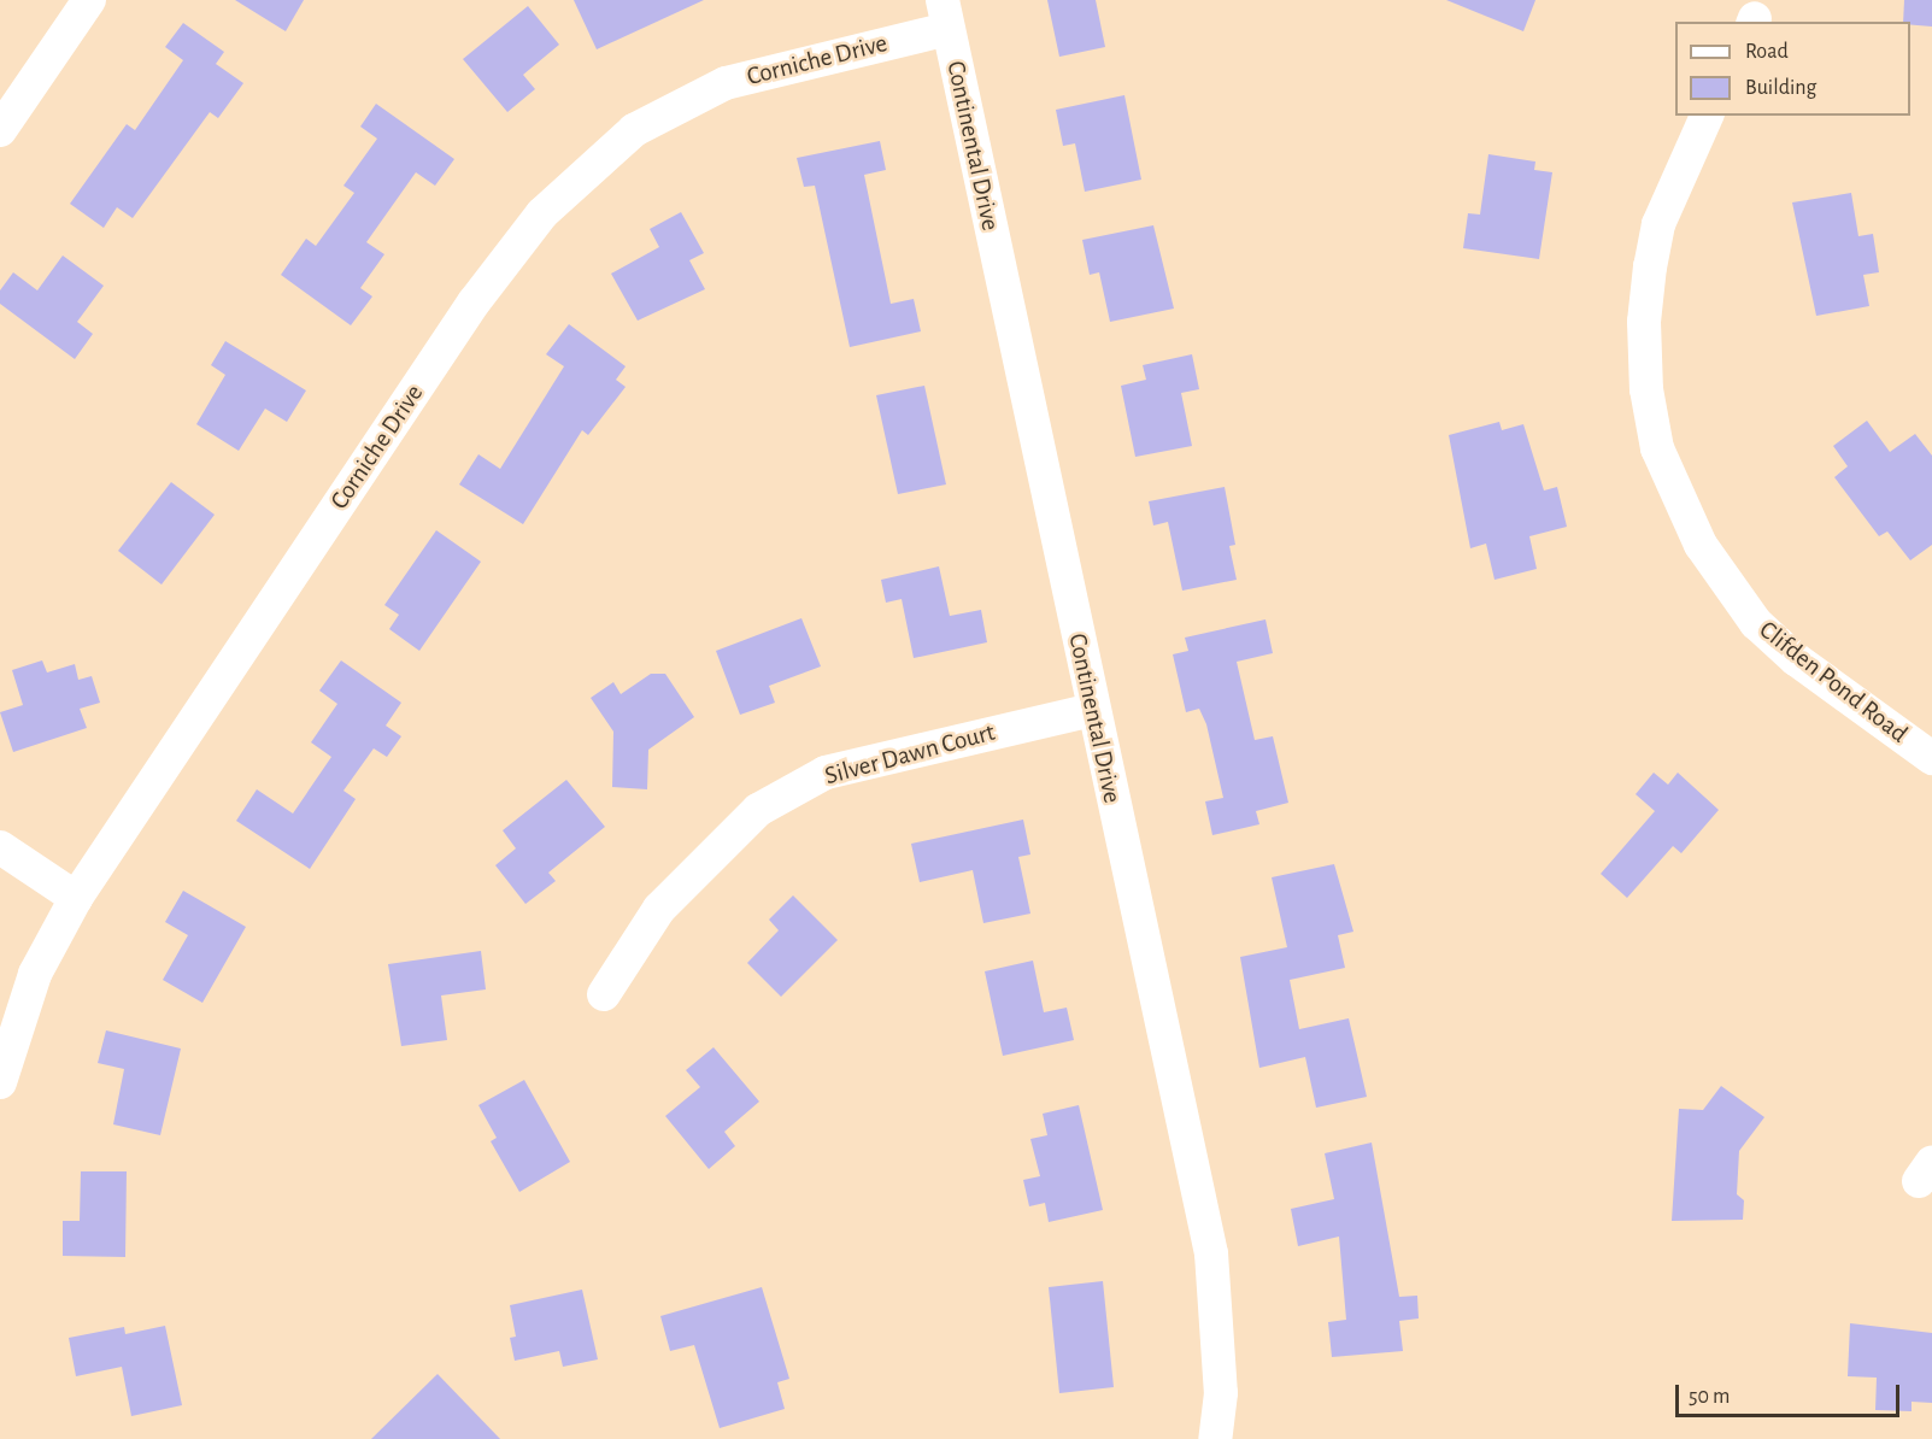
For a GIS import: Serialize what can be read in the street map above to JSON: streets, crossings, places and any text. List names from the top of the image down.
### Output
{
  "streets": {
    "street": [
      "Corniche Drive",
      "Continental Drive",
      "Clifden Pond Road",
      "Silver Dawn Court"
    ]
  },
  "crossings": [
    ["Corniche Drive", "Continental Drive"],
    ["Continental Drive", "Silver Dawn Court"]
  ],
  "legend": ["Road", "Building"],
  "scale_bar": "50 m"
}
